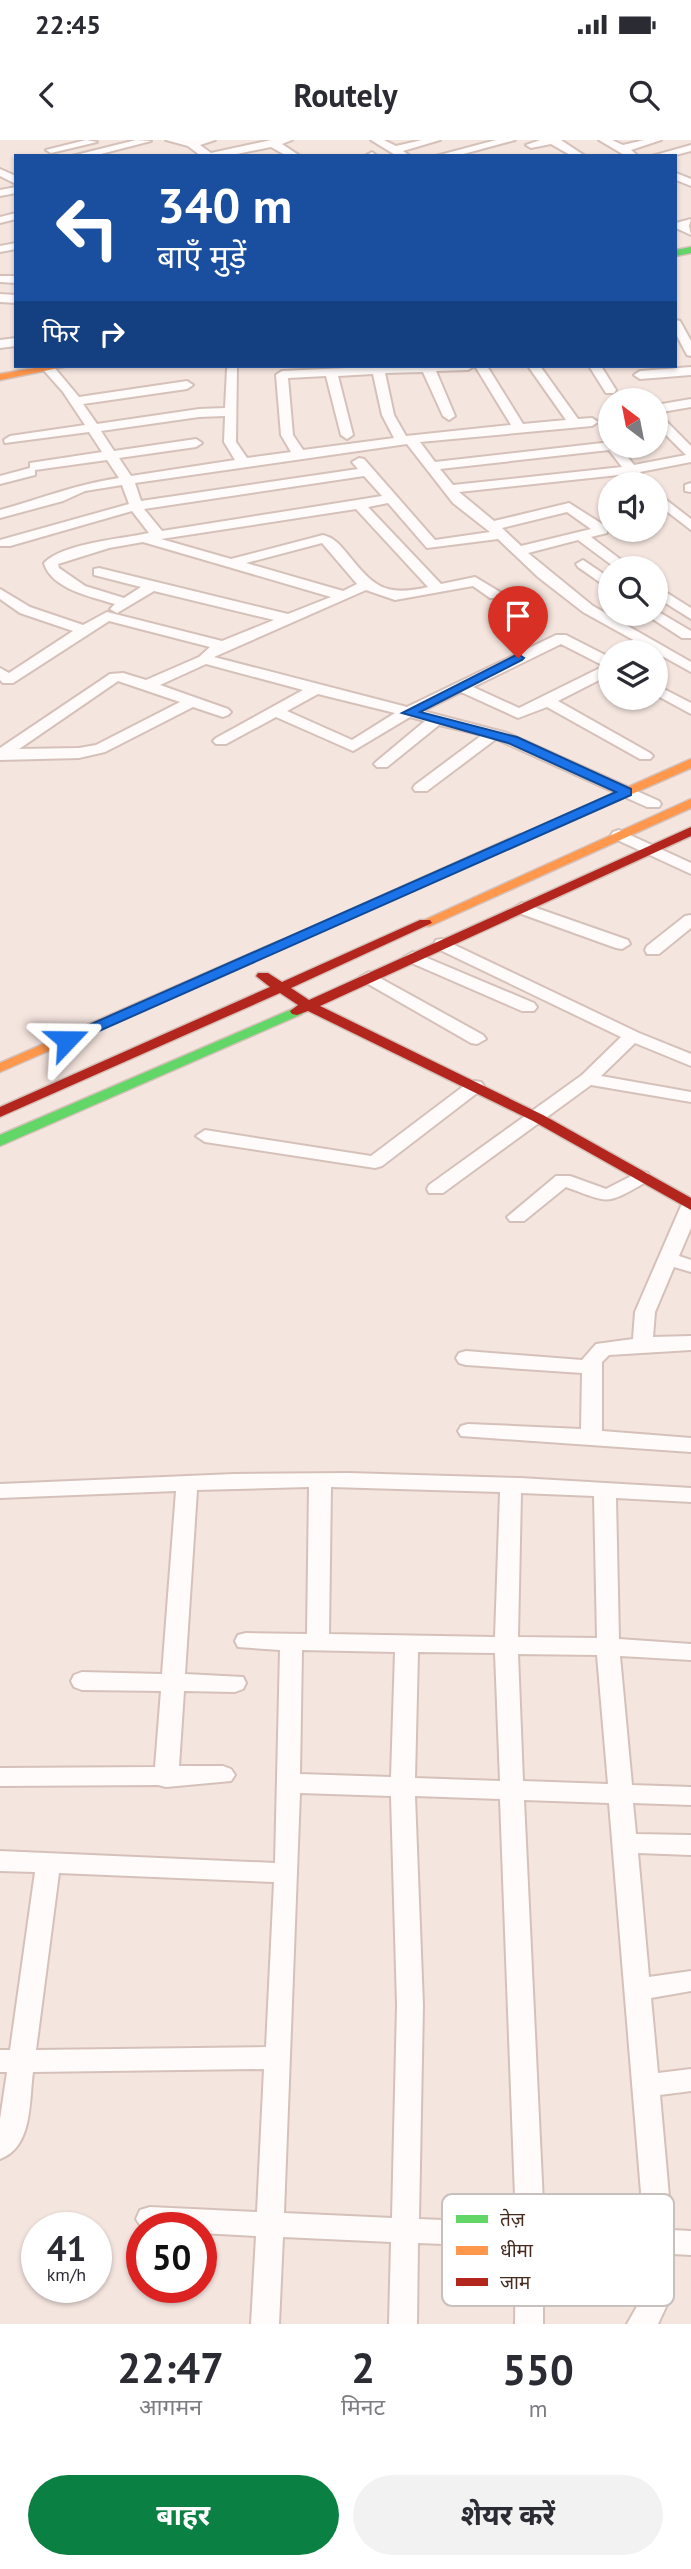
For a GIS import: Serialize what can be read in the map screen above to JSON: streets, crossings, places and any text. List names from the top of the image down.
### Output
{
  "legend": ["तेज़", "धीमा", "जाम"],
  "north": "top left",
  "page": {
    "status": "22:45",
    "header": "Routely",
    "turn": ["340 m", "बाएँ मुड़ें"],
    "then": "फिर",
    "speed": "41 km/h",
    "limit": "50",
    "eta": [
      "22:47",
      "आगमन",
      "2",
      "मिनट",
      "550",
      "m"
    ],
    "buttons": ["बाहर", "शेयर करें"]
  }
}
